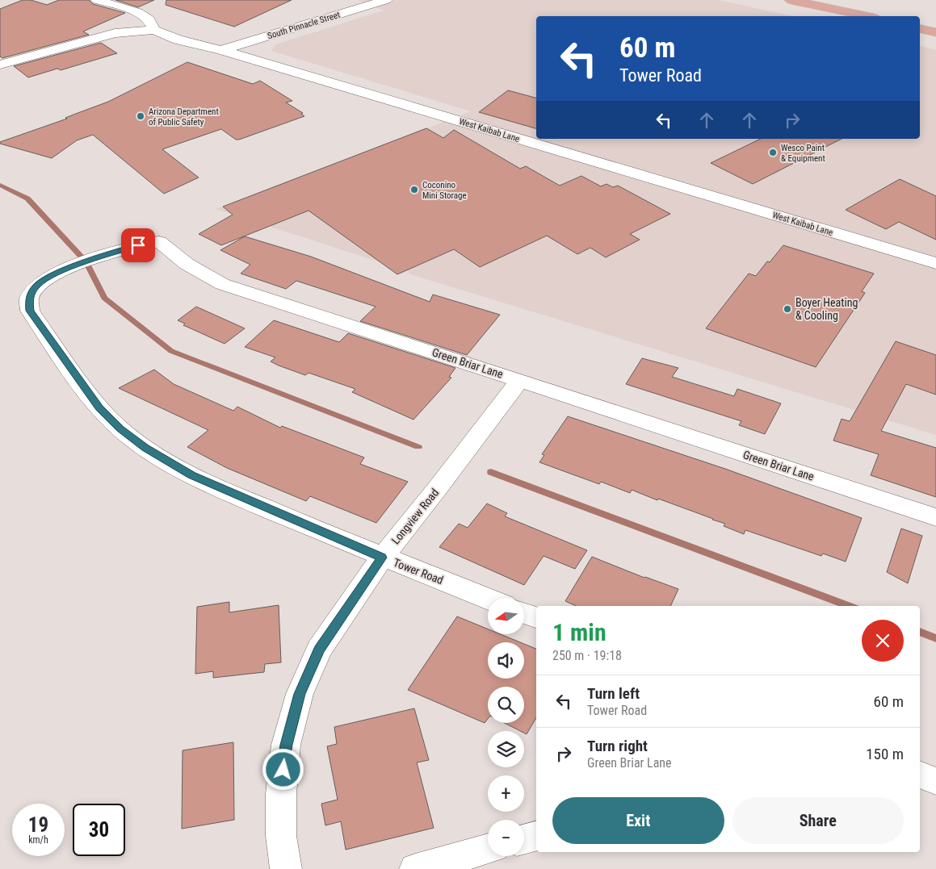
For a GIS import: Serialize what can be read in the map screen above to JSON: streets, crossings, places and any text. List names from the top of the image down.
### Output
{
  "streets": {
    "street": [
      "South Pinnacle Street",
      "West Kaibab Lane",
      "Green Briar Lane",
      "Longview Road",
      "Tower Road"
    ]
  },
  "crossings": [
    ["South Pinnacle Street", "West Kaibab Lane"],
    ["Green Briar Lane", "Longview Road"],
    ["Green Briar Lane", "Tower Road"],
    ["Longview Road", "Tower Road"]
  ],
  "places": [
    "Arizona Department of Public Safety",
    "Wesco Paint & Equipment",
    "Coconino Mini Storage",
    "Boyer Heating & Cooling"
  ],
  "north": "left",
  "page": {
    "turn": ["60 m", "Tower Road"],
    "map_buttons": ["+", "−"],
    "heading": ["1 min", "250 m · 19:18"],
    "list": [
      {
        "name": "Turn left",
        "note": "Tower Road",
        "value": "60 m"
      },
      {
        "name": "Turn right",
        "note": "Green Briar Lane",
        "value": "150 m"
      }
    ],
    "buttons": ["Exit", "Share"],
    "speed": "19 km/h",
    "limit": "30"
  }
}
